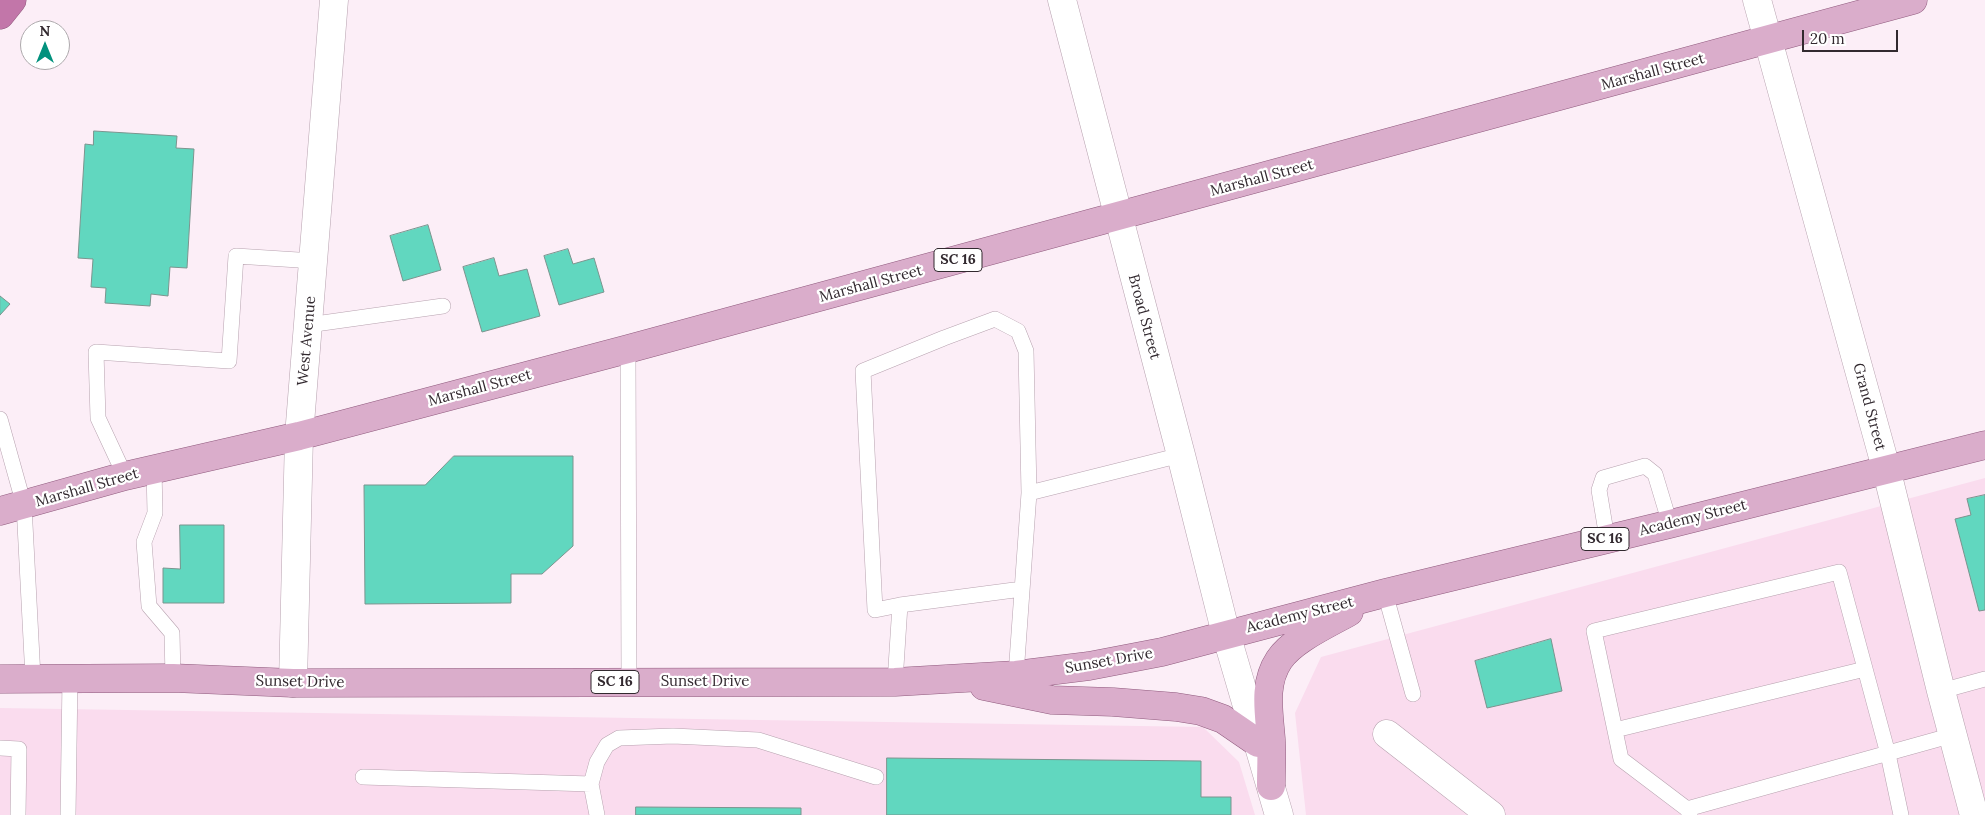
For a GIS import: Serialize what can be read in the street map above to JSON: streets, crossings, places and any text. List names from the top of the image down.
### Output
{
  "streets": {
    "main road": [
      "Marshall Street",
      "SC 16",
      "Academy Street",
      "Sunset Drive"
    ],
    "street": ["Broad Street", "West Avenue", "Grand Street"]
  },
  "crossings": [
    ["Marshall Street", "Broad Street"],
    ["Marshall Street", "West Avenue"],
    ["Marshall Street", "Grand Street"],
    ["Broad Street", "Academy Street"],
    ["Broad Street", "Sunset Drive"],
    ["West Avenue", "Sunset Drive"],
    ["Grand Street", "Academy Street"],
    ["Academy Street", "Sunset Drive"]
  ],
  "scale_bar": "20 m",
  "north": "top"
}
